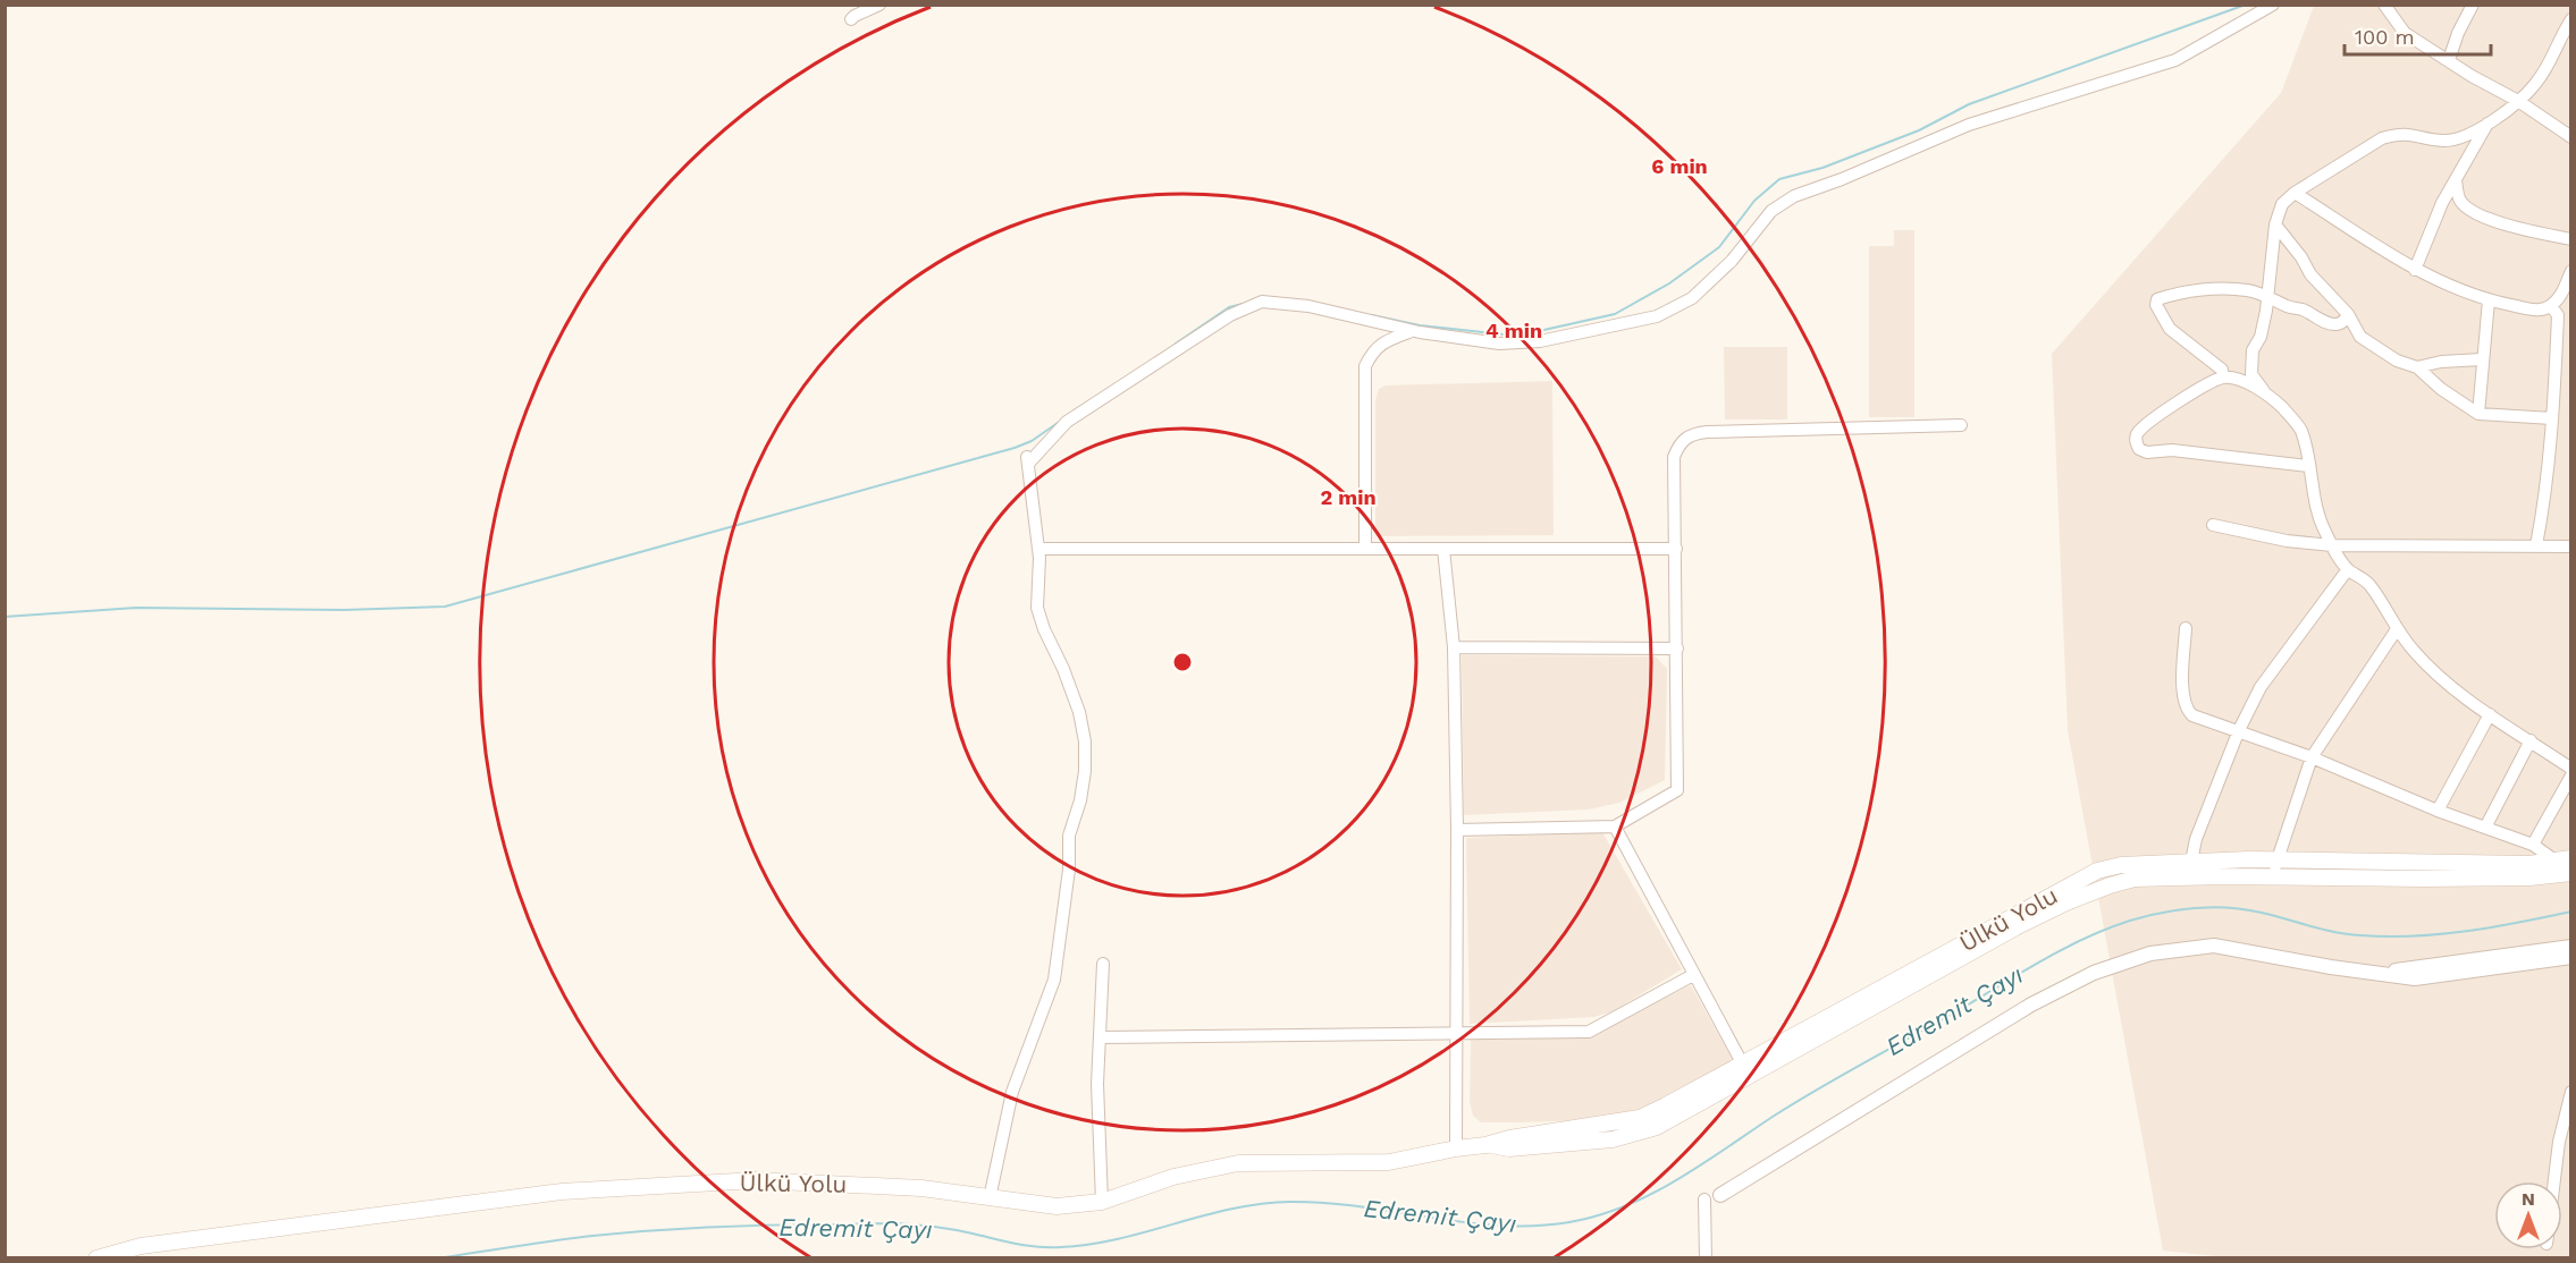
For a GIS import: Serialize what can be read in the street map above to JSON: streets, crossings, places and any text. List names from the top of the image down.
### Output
{
  "streets": {
    "main road": ["Ülkü Yolu"]
  },
  "water": ["Edremit Çayı"],
  "scale_bar": "100 m",
  "north": "top",
  "rings": ["6 min", "4 min", "2 min"]
}
